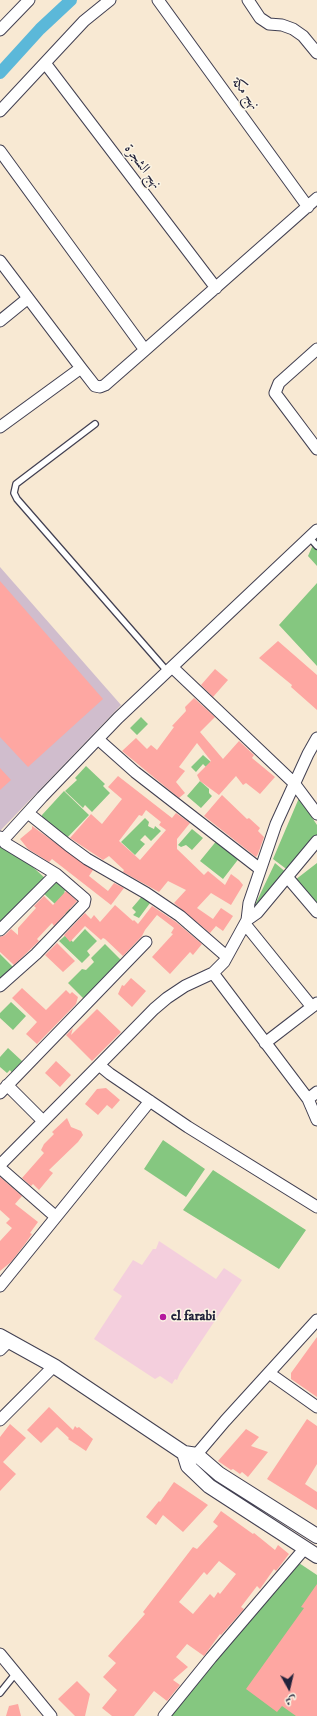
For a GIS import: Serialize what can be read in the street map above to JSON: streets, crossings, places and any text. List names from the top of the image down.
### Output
{
  "streets": {
    "street": ["نهج مكة", "نهج الشجرة"]
  },
  "places": ["el farabi"],
  "north": "bottom"
}
